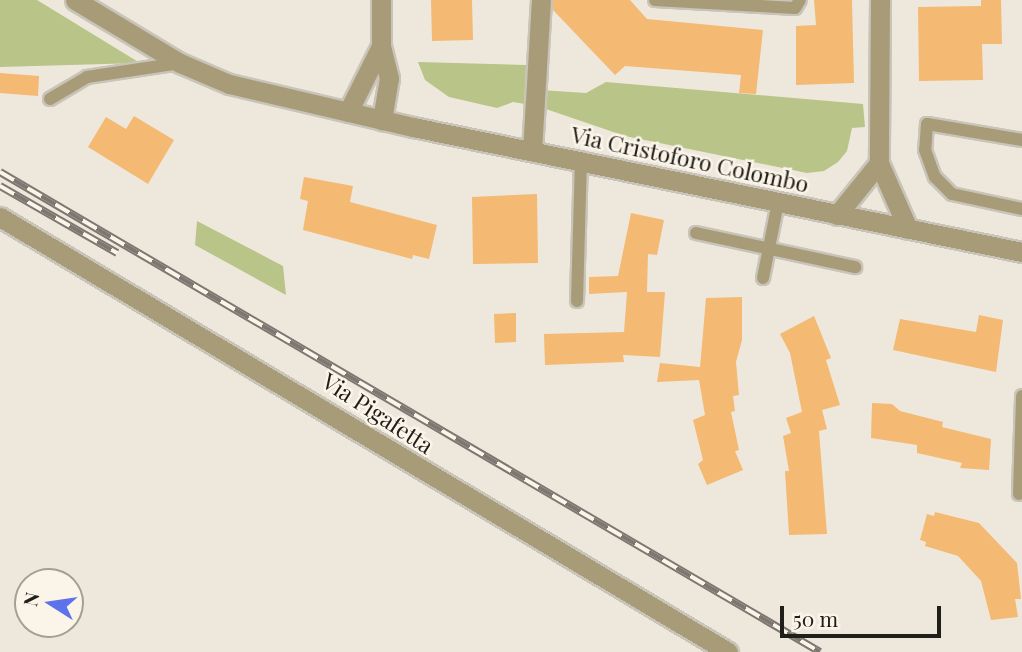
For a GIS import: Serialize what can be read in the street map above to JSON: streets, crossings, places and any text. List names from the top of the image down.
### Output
{
  "streets": {
    "street": ["Via Cristoforo Colombo", "Via Pigafetta"]
  },
  "scale_bar": "50 m",
  "north": "left"
}
